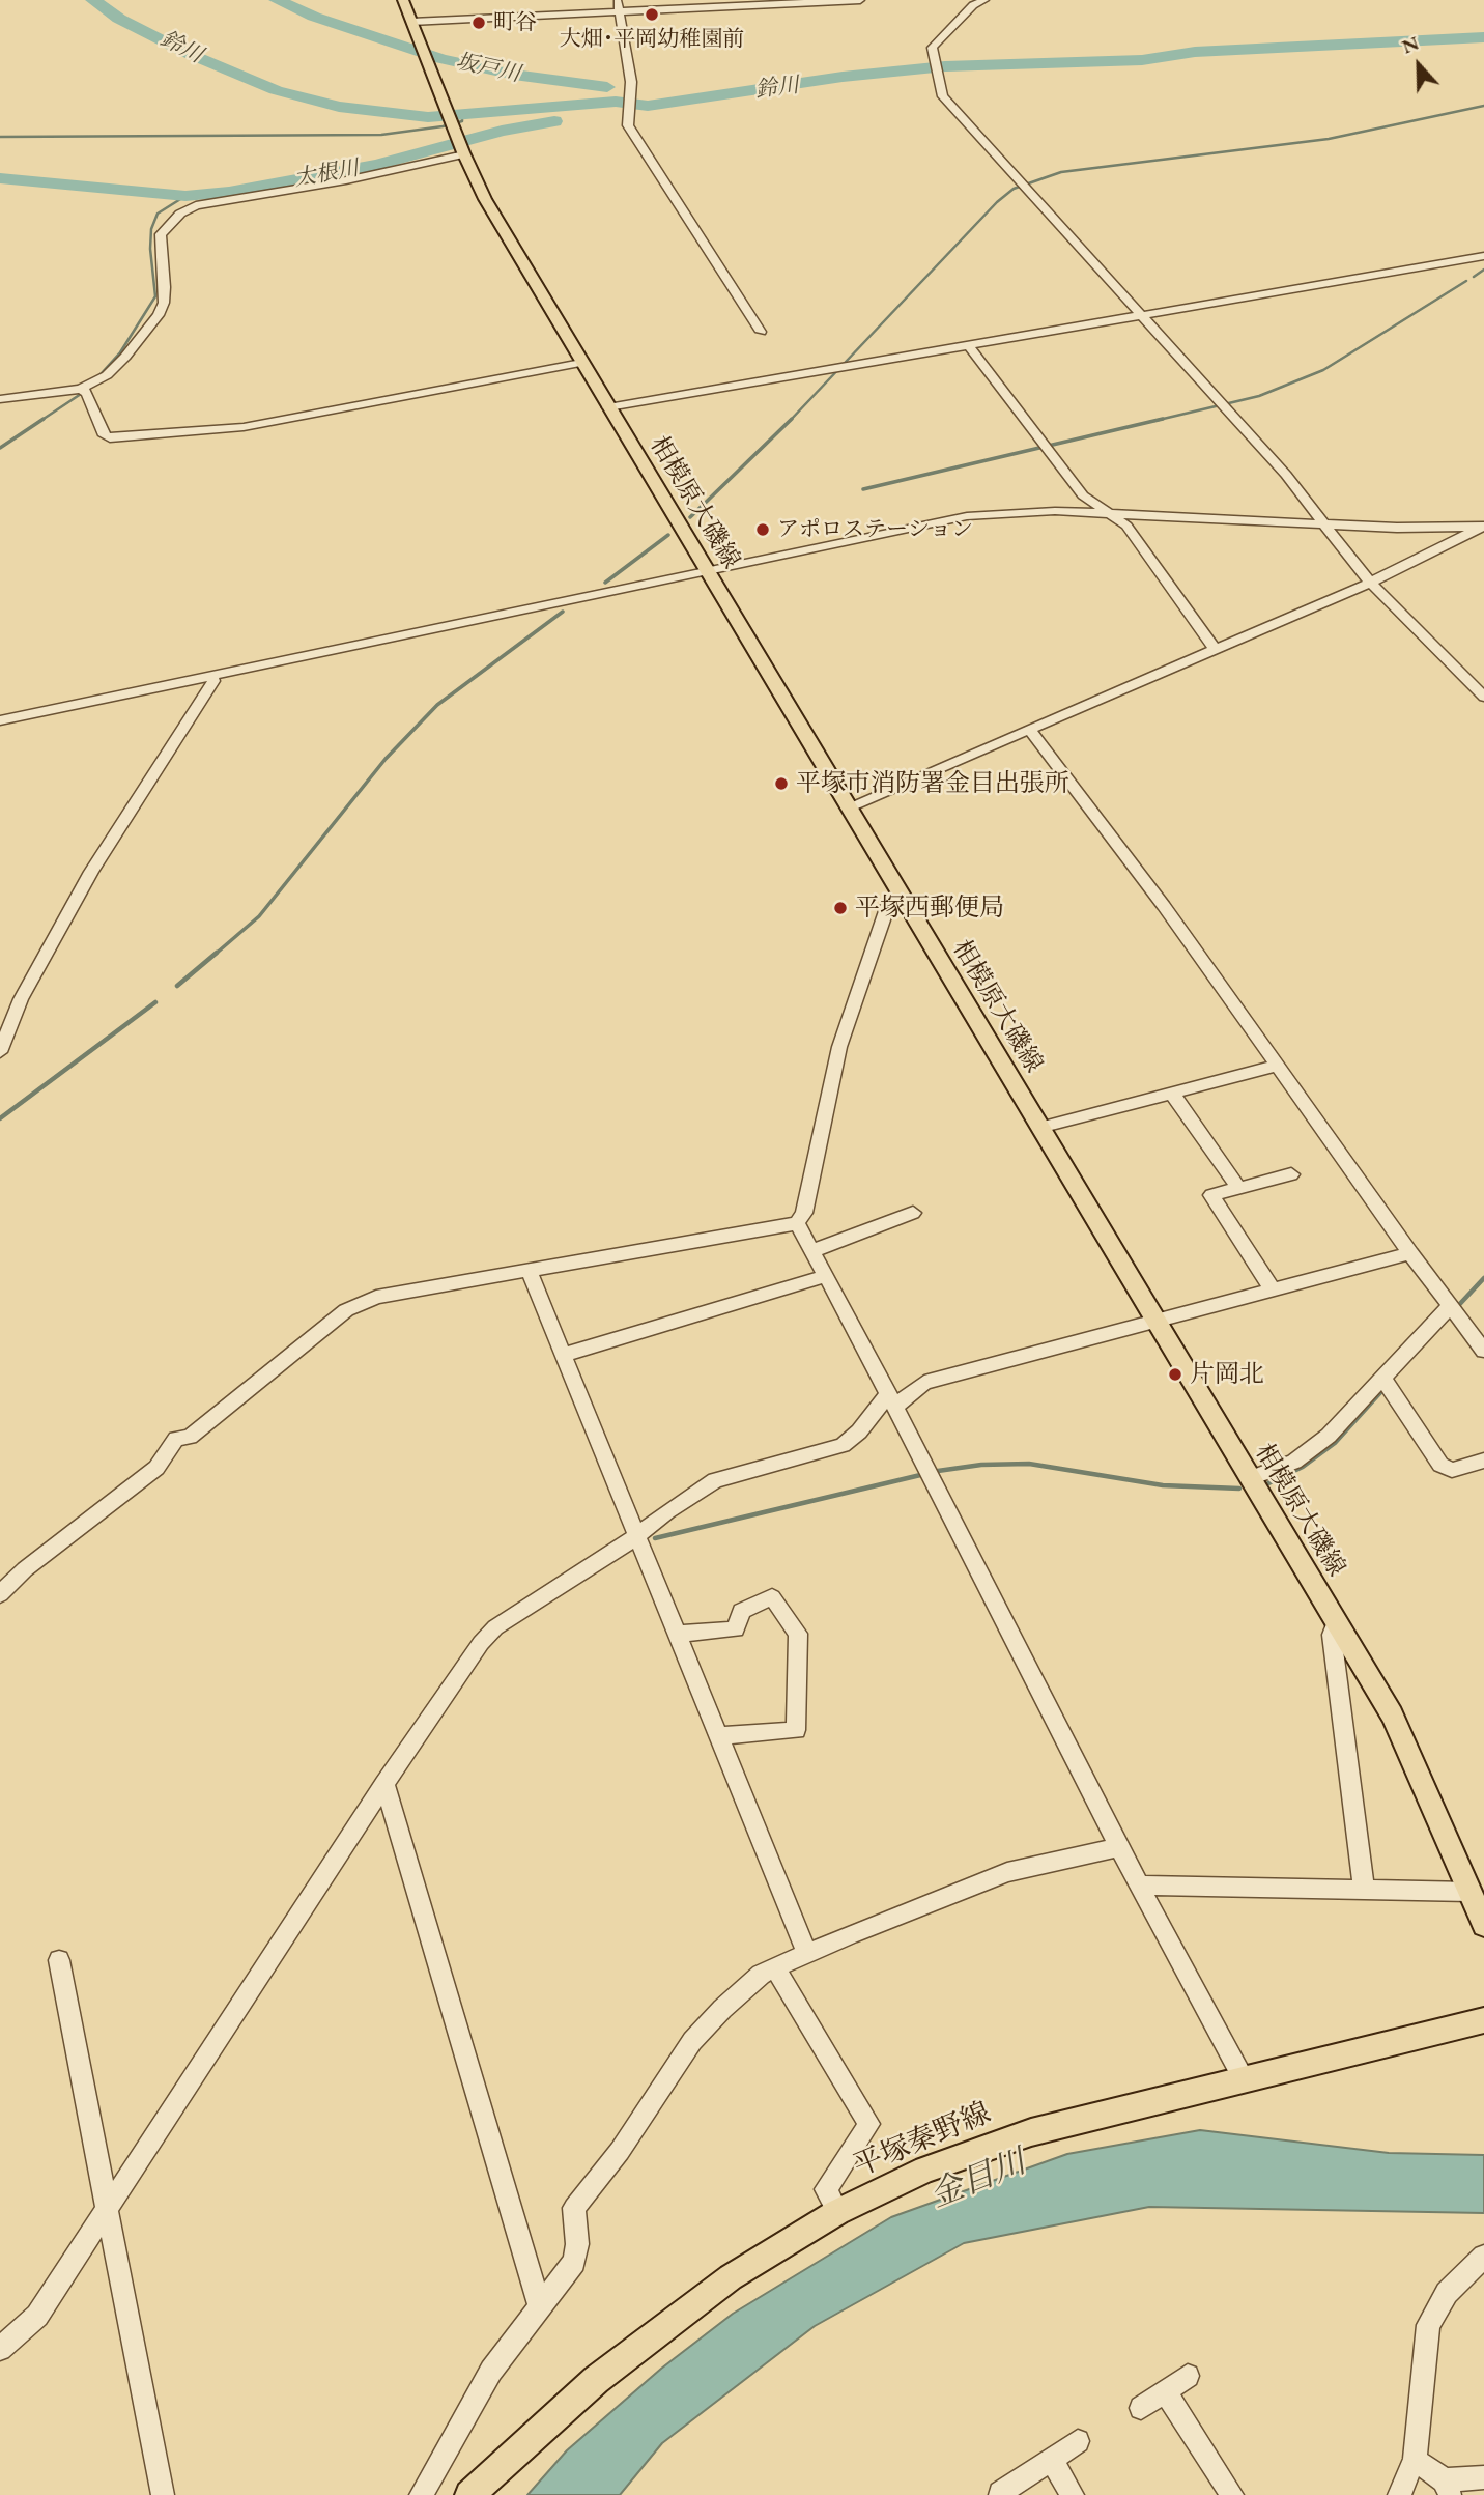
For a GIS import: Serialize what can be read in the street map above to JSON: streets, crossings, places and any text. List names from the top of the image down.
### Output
{
  "streets": {
    "main road": ["相模原大磯線", "平塚秦野線"]
  },
  "water": [
    "鈴川",
    "坂戸川",
    "大根川",
    "金目川"
  ],
  "places": [
    "大畑･平岡幼稚園前",
    "町谷",
    "アポロステーション",
    "平塚市消防署金目出張所",
    "平塚西郵便局",
    "片岡北"
  ],
  "north": "top"
}
